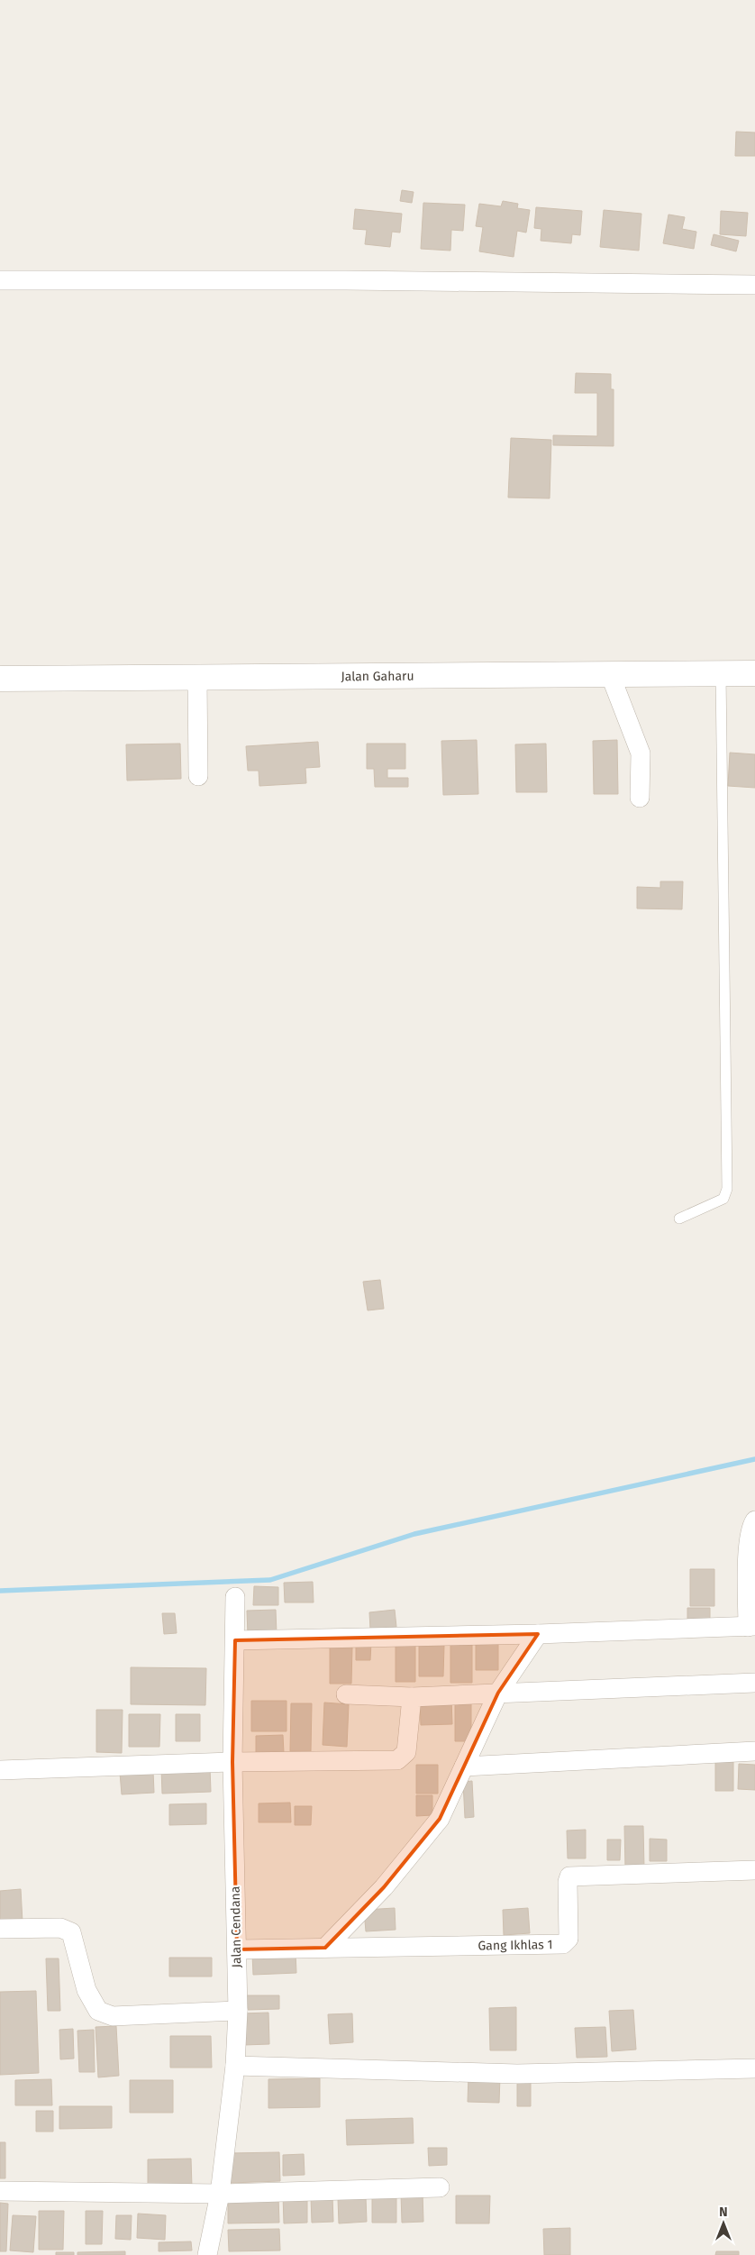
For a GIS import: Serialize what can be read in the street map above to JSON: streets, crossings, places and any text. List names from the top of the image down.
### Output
{
  "streets": {
    "street": ["Jalan Gaharu", "Jalan Cendana", "Gang Ikhlas 1"]
  },
  "crossings": [
    ["Jalan Cendana", "Gang Ikhlas 1"]
  ],
  "north": "top"
}
